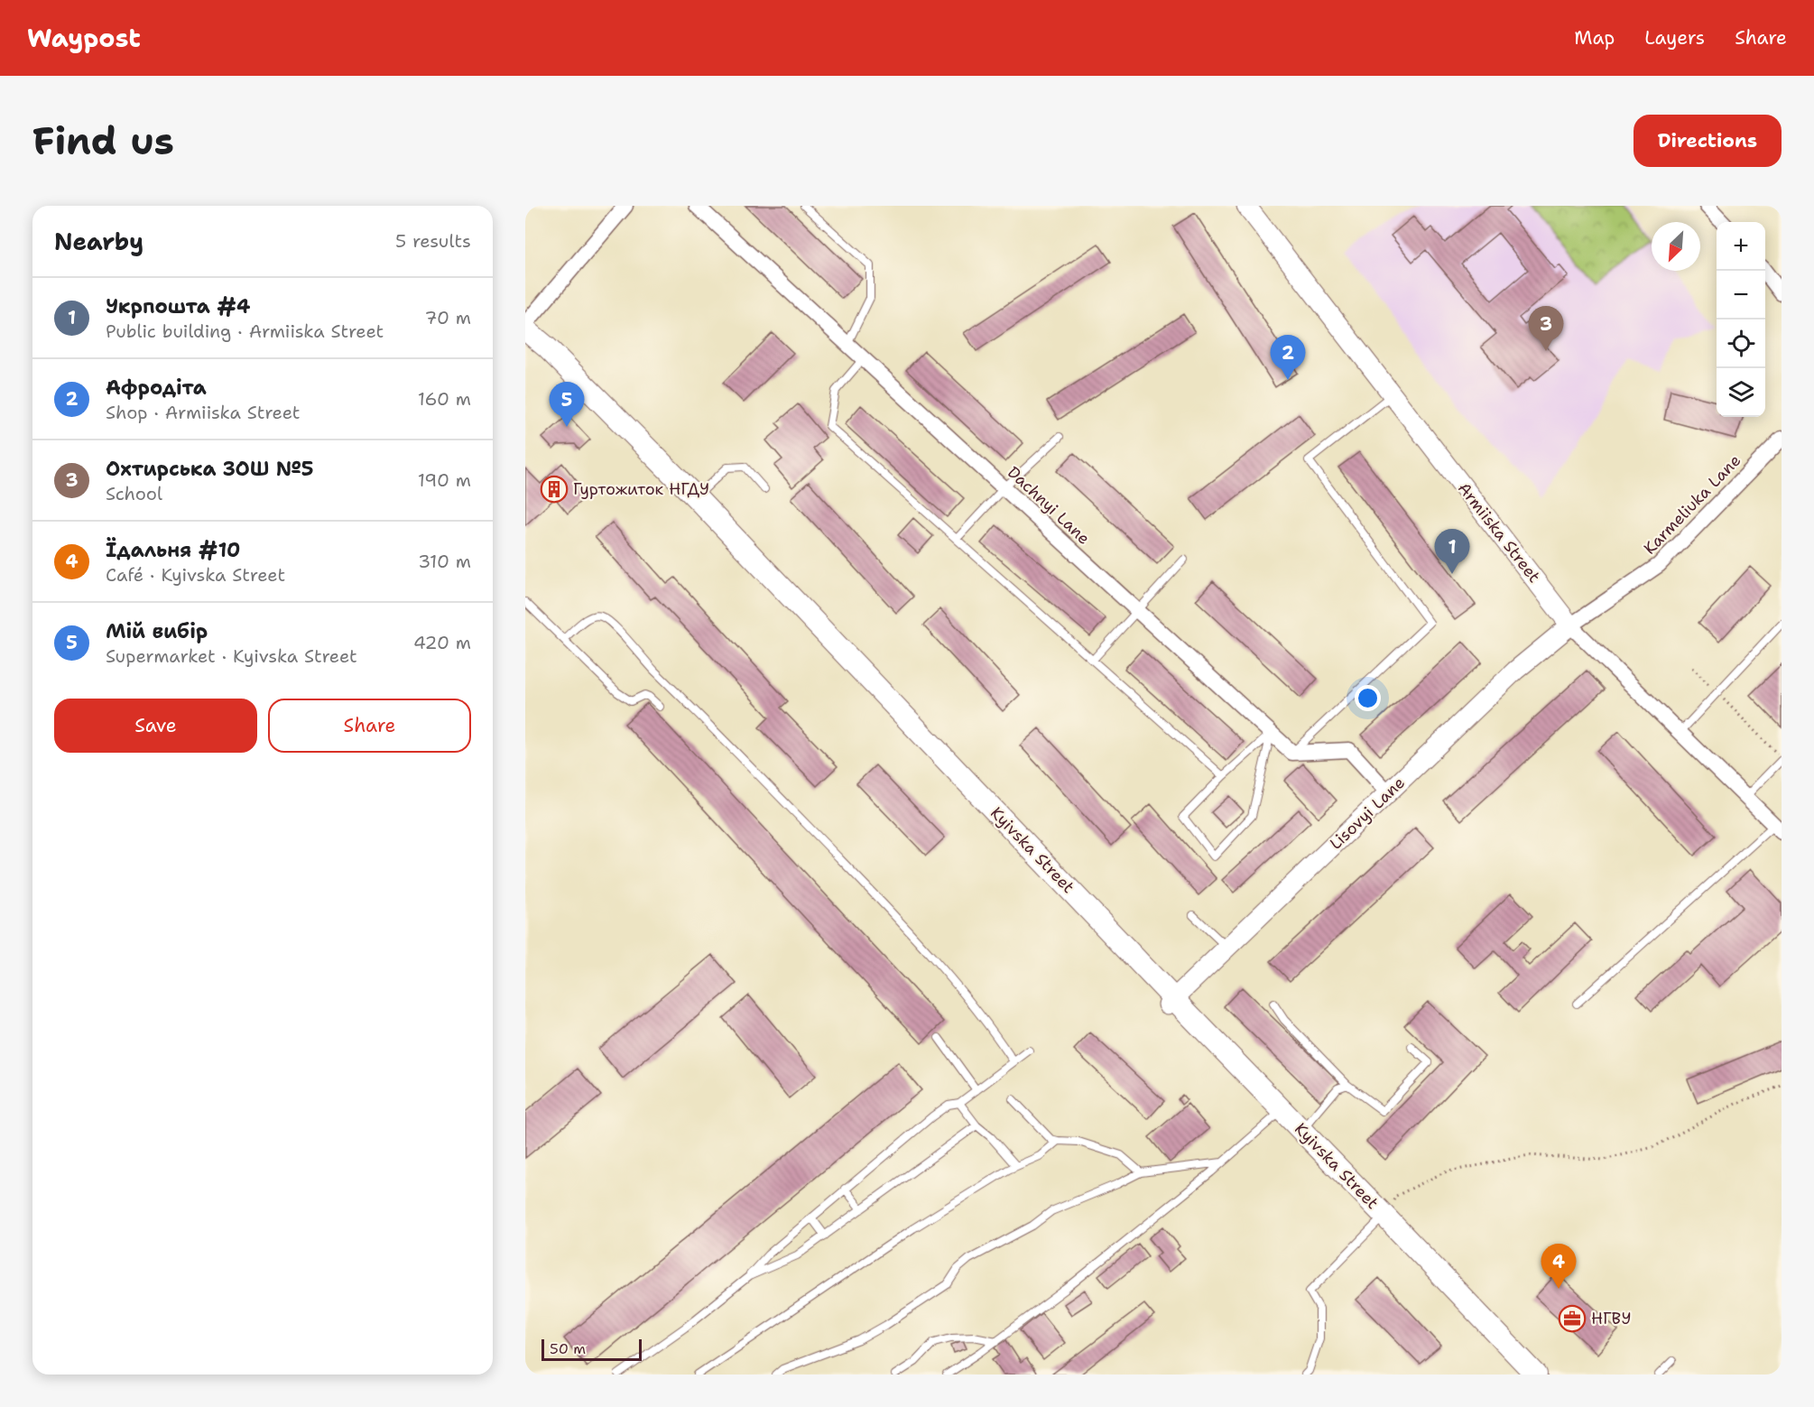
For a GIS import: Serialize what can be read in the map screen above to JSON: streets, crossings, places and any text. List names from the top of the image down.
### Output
{
  "streets": {
    "main road": ["Kyivska Street"],
    "street": [
      "Karmeliuka Lane",
      "Dachnyi Lane",
      "Armiiska Street",
      "Lisovyi Lane"
    ]
  },
  "crossings": [
    ["Karmeliuka Lane", "Armiiska Street"],
    ["Karmeliuka Lane", "Lisovyi Lane"],
    ["Armiiska Street", "Lisovyi Lane"],
    ["Lisovyi Lane", "Kyivska Street"]
  ],
  "places": {
    "building": ["Гуртожиток НГДУ"],
    "office": ["НГВУ"]
  },
  "scale_bar": "50 m",
  "north": "bottom left",
  "page": {
    "header": "Waypost",
    "nav": ["Map", "Layers", "Share"],
    "buttons": [
      "Directions",
      ["Save", "Share"]
    ],
    "title": "Find us",
    "heading": ["Nearby", "5 results"],
    "map_buttons": ["+", "−"],
    "list": [
      {
        "mark": "1",
        "name": "Укрпошта #4",
        "note": "Public building · Armiiska Street",
        "value": "70 m"
      },
      {
        "mark": "2",
        "name": "Афродіта",
        "note": "Shop · Armiiska Street",
        "value": "160 m"
      },
      {
        "mark": "3",
        "name": "Охтирська ЗОШ №5",
        "note": "School",
        "value": "190 m"
      },
      {
        "mark": "4",
        "name": "Їдальня #10",
        "note": "Café · Kyivska Street",
        "value": "310 m"
      },
      {
        "mark": "5",
        "name": "Мій вибір",
        "note": "Supermarket · Kyivska Street",
        "value": "420 m"
      }
    ],
    "pins": [
      "3",
      "2",
      "5",
      "1",
      "4"
    ],
    "scale": "50 m"
  }
}
